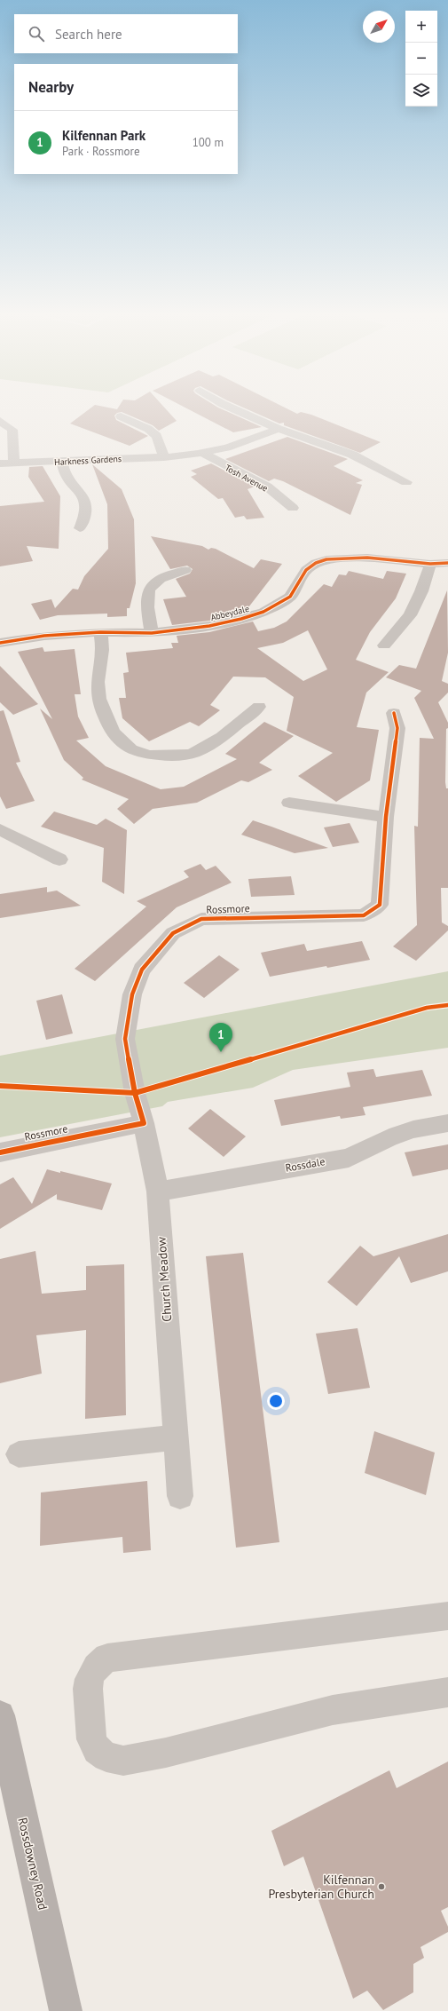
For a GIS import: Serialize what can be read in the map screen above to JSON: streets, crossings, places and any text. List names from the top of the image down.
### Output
{
  "streets": {
    "main road": ["Rossdowney Road"],
    "street": [
      "Harkness Gardens",
      "Tosh Avenue",
      "Abbeydale",
      "Rossmore",
      "Rossdale",
      "Church Meadow"
    ]
  },
  "crossings": [
    ["Rossmore", "Church Meadow"],
    ["Rossdale", "Church Meadow"]
  ],
  "places": ["Kilfennan Presbyterian Church"],
  "north": "top right",
  "page": {
    "map_buttons": ["+", "−"],
    "search": "Search here",
    "heading": "Nearby",
    "list": [
      {
        "mark": "1",
        "name": "Kilfennan Park",
        "note": "Park · Rossmore",
        "value": "100 m"
      }
    ],
    "pins": "1"
  }
}
